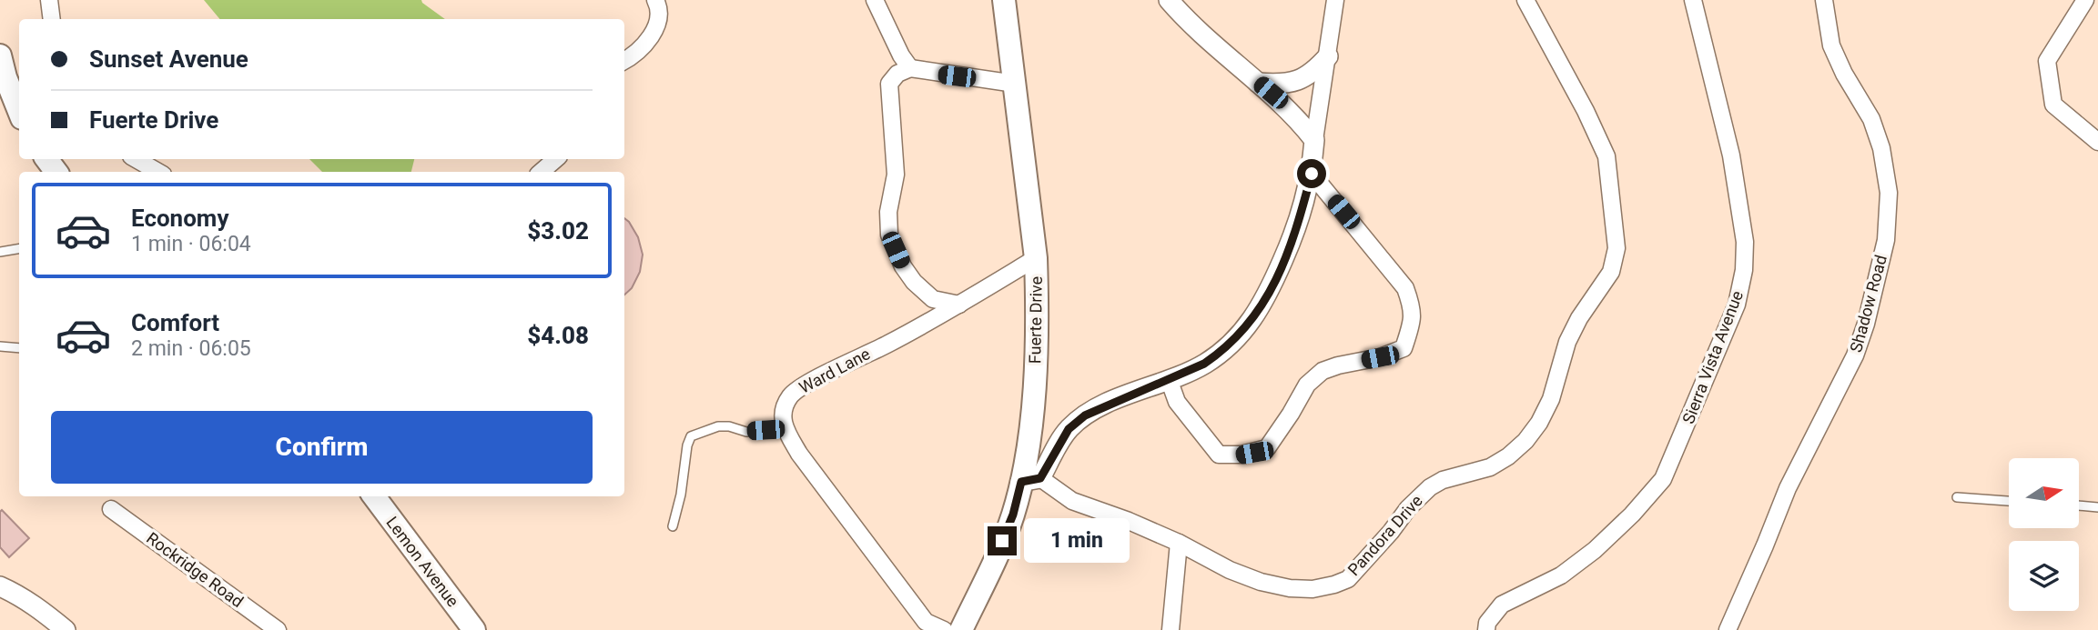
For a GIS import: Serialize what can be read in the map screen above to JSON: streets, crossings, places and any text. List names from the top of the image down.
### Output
{
  "streets": {
    "main road": ["Fuerte Drive", "Lemon Avenue"],
    "street": [
      "Shadow Road",
      "Sierra Vista Avenue",
      "Ward Lane",
      "Pandora Drive",
      "Rockridge Road"
    ]
  },
  "crossings": [
    ["Fuerte Drive", "Ward Lane"],
    ["Fuerte Drive", "Pandora Drive"]
  ],
  "north": "right",
  "page": {
    "banner": ["Sunset Avenue", "Fuerte Drive"],
    "list": [
      {
        "name": "Economy",
        "note": "1 min · 06:04",
        "value": "$3.02"
      },
      {
        "name": "Comfort",
        "note": "2 min · 06:05",
        "value": "$4.08"
      }
    ],
    "buttons": "Confirm",
    "bubble": "1 min"
  }
}
